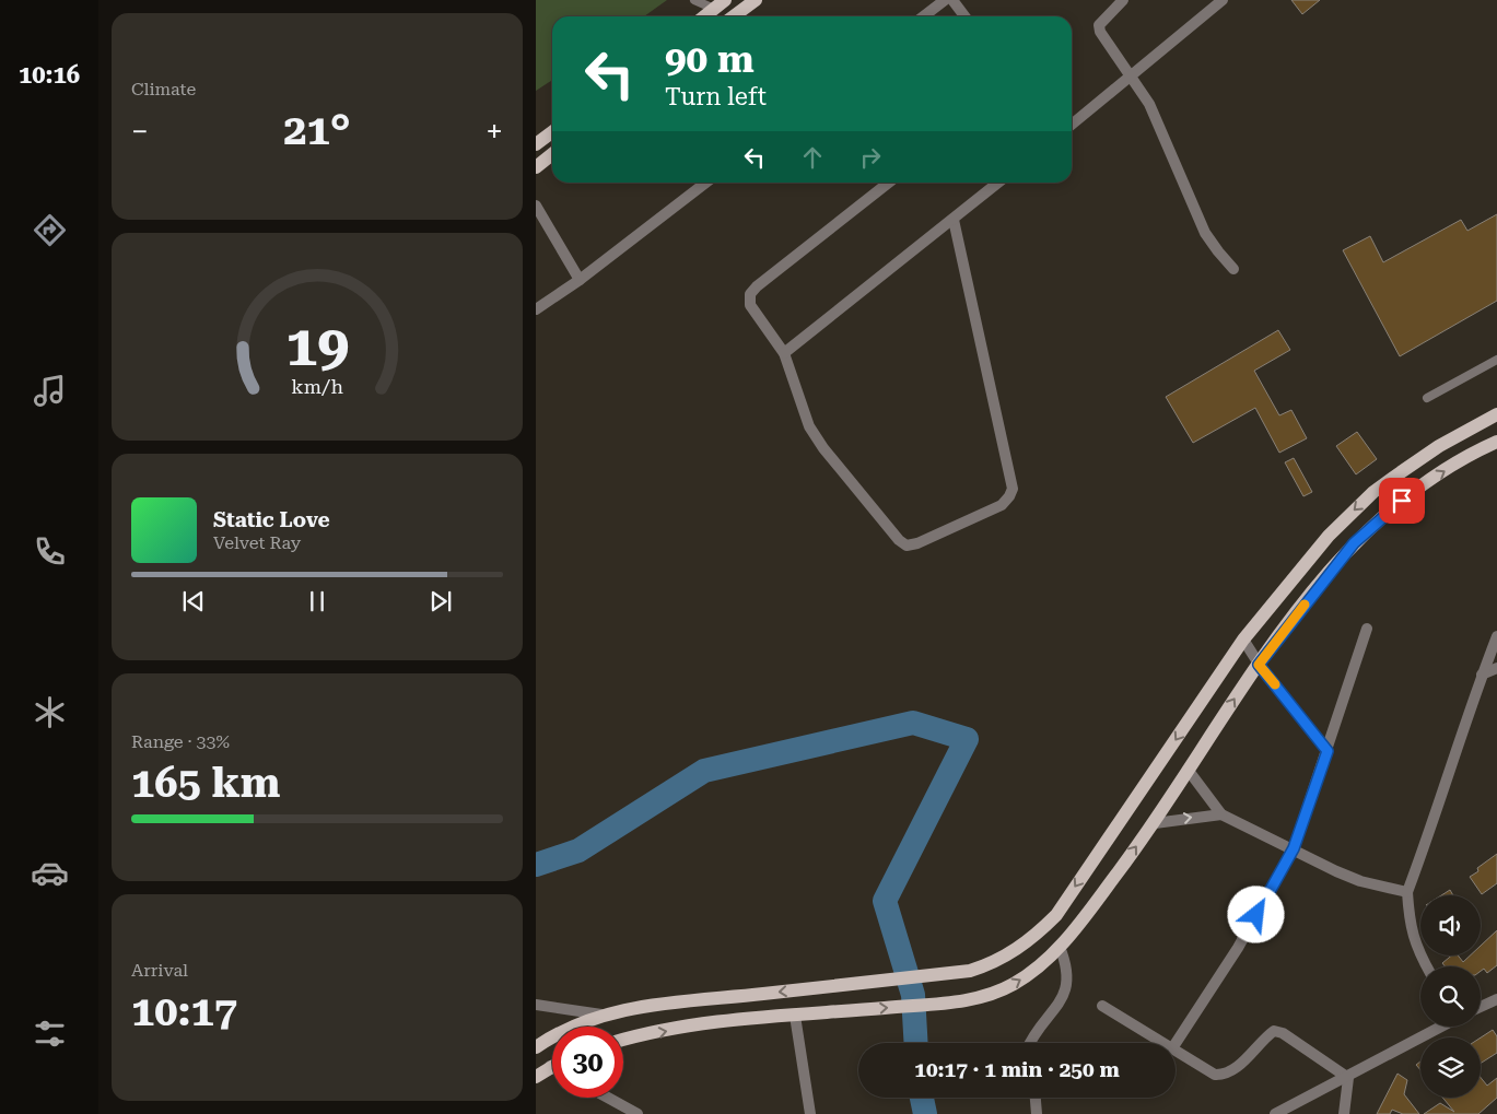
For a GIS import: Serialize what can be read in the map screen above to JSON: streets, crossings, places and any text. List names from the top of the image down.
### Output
{
  "page": {
    "tabs": "10:16",
    "tile": [
      "Climate",
      ["Range · 33%", "165 km"],
      ["Arrival", "10:17"]
    ],
    "turn": ["90 m", "Turn left"],
    "heat": ["−", "21°", "+"],
    "song": ["Static Love", "Velvet Ray"],
    "limit": "30",
    "trip": "10:17 · 1 min · 250 m",
    "gauge": ["19", "km/h"]
  }
}
